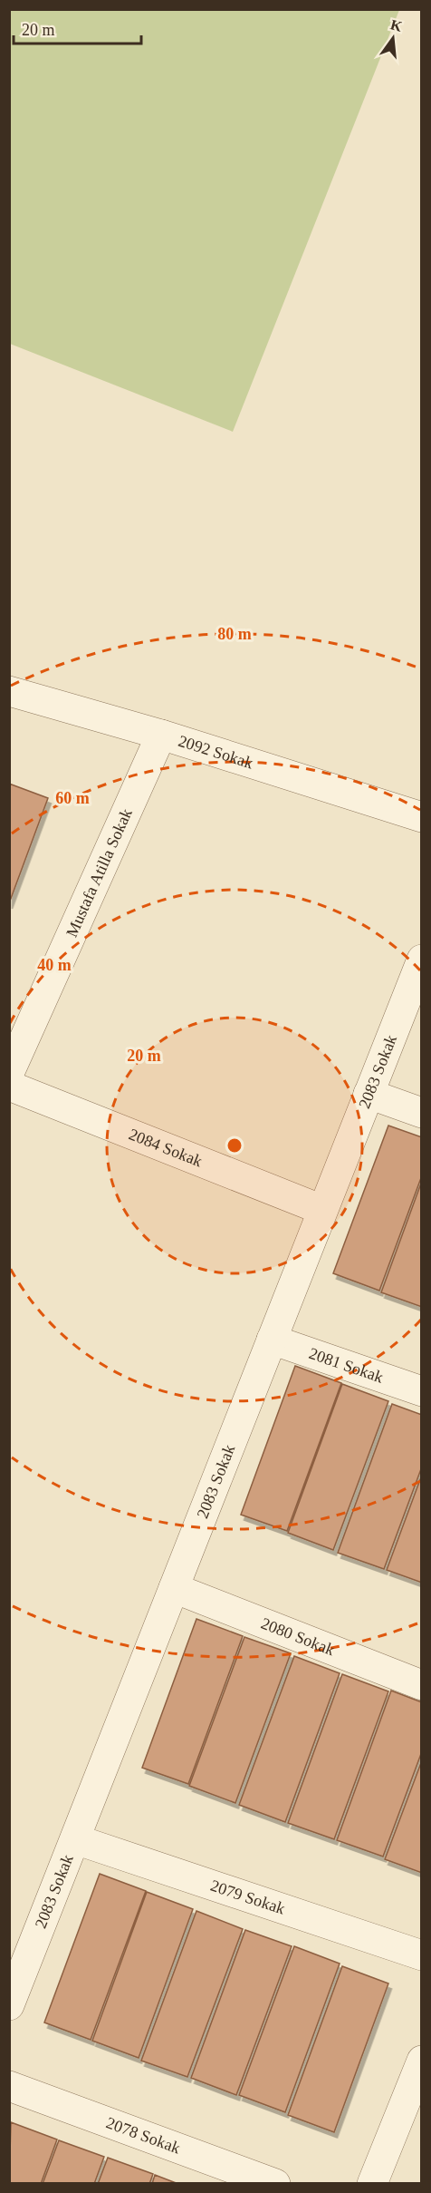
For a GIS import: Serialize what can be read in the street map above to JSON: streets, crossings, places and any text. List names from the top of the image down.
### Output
{
  "streets": {
    "street": [
      "2092 Sokak",
      "Mustafa Atilla Sokak",
      "2083 Sokak",
      "2084 Sokak",
      "2081 Sokak",
      "2080 Sokak",
      "2079 Sokak",
      "2078 Sokak"
    ]
  },
  "crossings": [
    ["2092 Sokak", "Mustafa Atilla Sokak"],
    ["2083 Sokak", "2084 Sokak"],
    ["2083 Sokak", "2081 Sokak"],
    ["2083 Sokak", "2080 Sokak"],
    ["2083 Sokak", "2079 Sokak"]
  ],
  "scale_bar": "20 m",
  "north": "top",
  "rings": [
    "80 m",
    "60 m",
    "40 m",
    "20 m"
  ]
}
